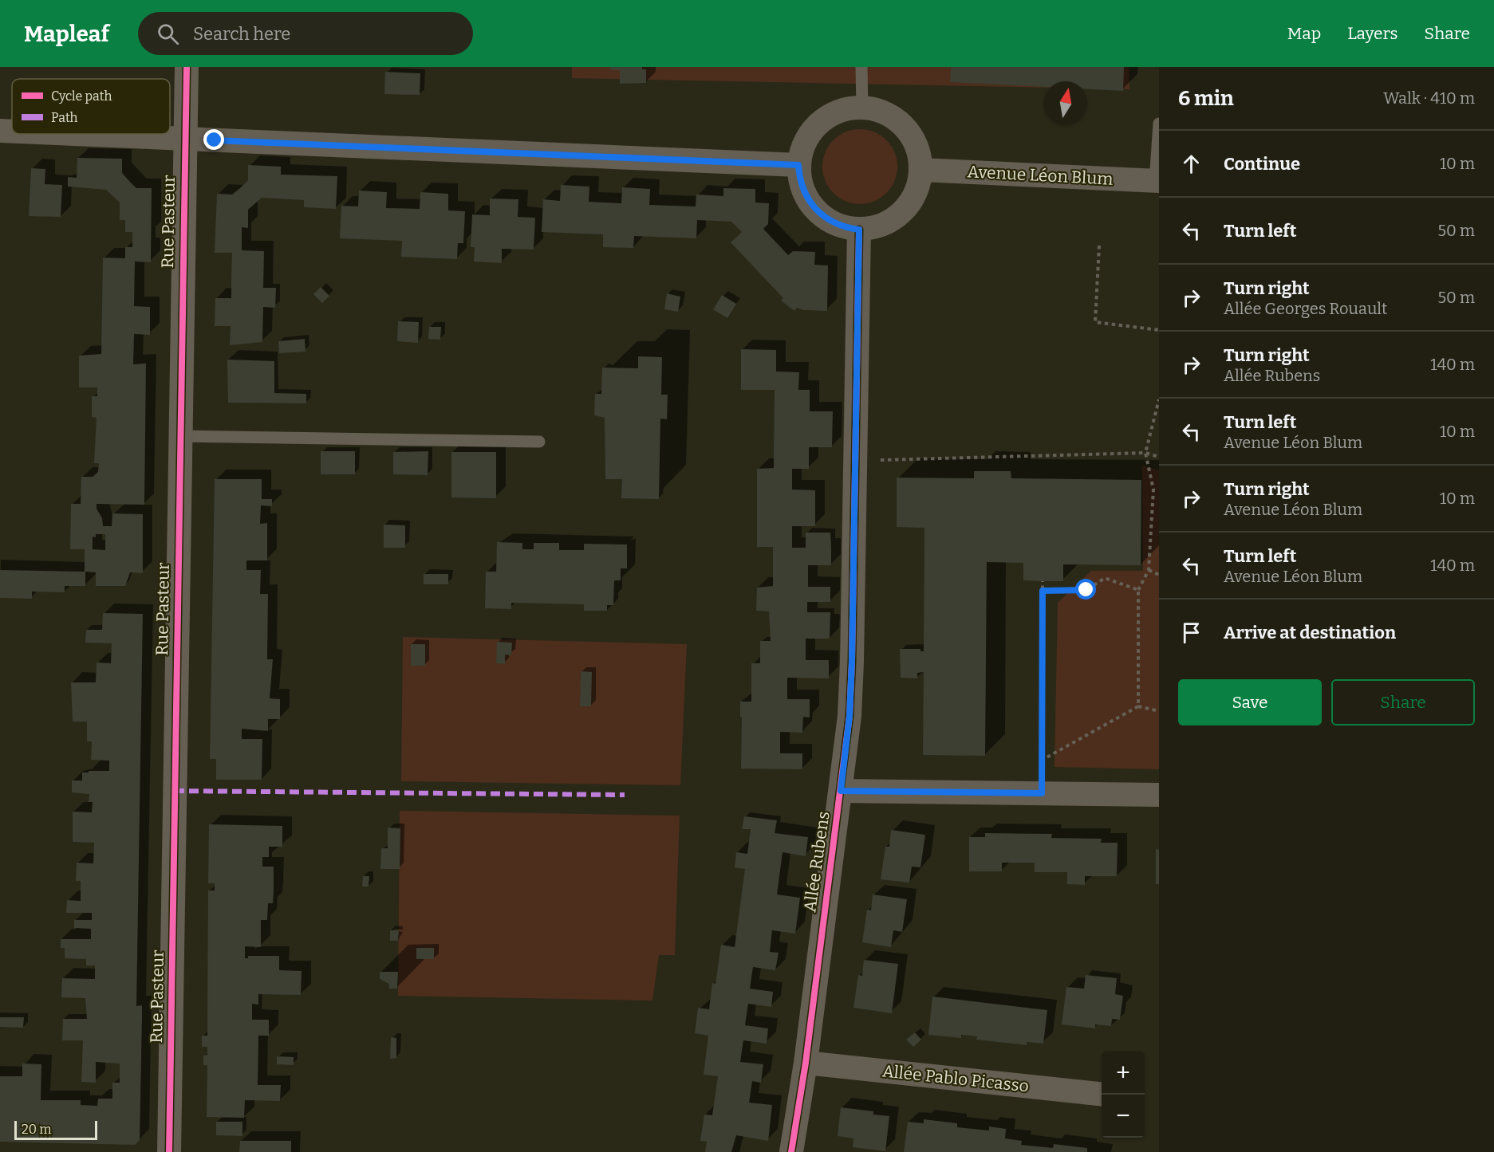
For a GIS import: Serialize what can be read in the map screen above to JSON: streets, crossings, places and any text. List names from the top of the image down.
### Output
{
  "streets": {
    "street": [
      "Avenue Léon Blum",
      "Rue Pasteur",
      "Allée Rubens",
      "Allée Pablo Picasso"
    ]
  },
  "crossings": [
    ["Avenue Léon Blum", "Allée Rubens"],
    ["Allée Rubens", "Allée Pablo Picasso"]
  ],
  "legend": ["Cycle path", "Path"],
  "scale_bar": "20 m",
  "north": "top",
  "page": {
    "header": "Mapleaf",
    "search": "Search here",
    "nav": ["Map", "Layers", "Share"],
    "heading": ["6 min", "Walk · 410 m"],
    "list": [
      ["Continue", "10 m"],
      ["Turn left", "50 m"],
      ["Turn right", "Allée Georges Rouault", "50 m"],
      ["Turn right", "Allée Rubens", "140 m"],
      ["Turn left", "Avenue Léon Blum", "10 m"],
      ["Turn right", "Avenue Léon Blum", "10 m"],
      ["Turn left", "Avenue Léon Blum", "140 m"],
      "Arrive at destination"
    ],
    "buttons": ["Save", "Share"],
    "map_buttons": ["+", "−"],
    "scale": "20 m"
  }
}
